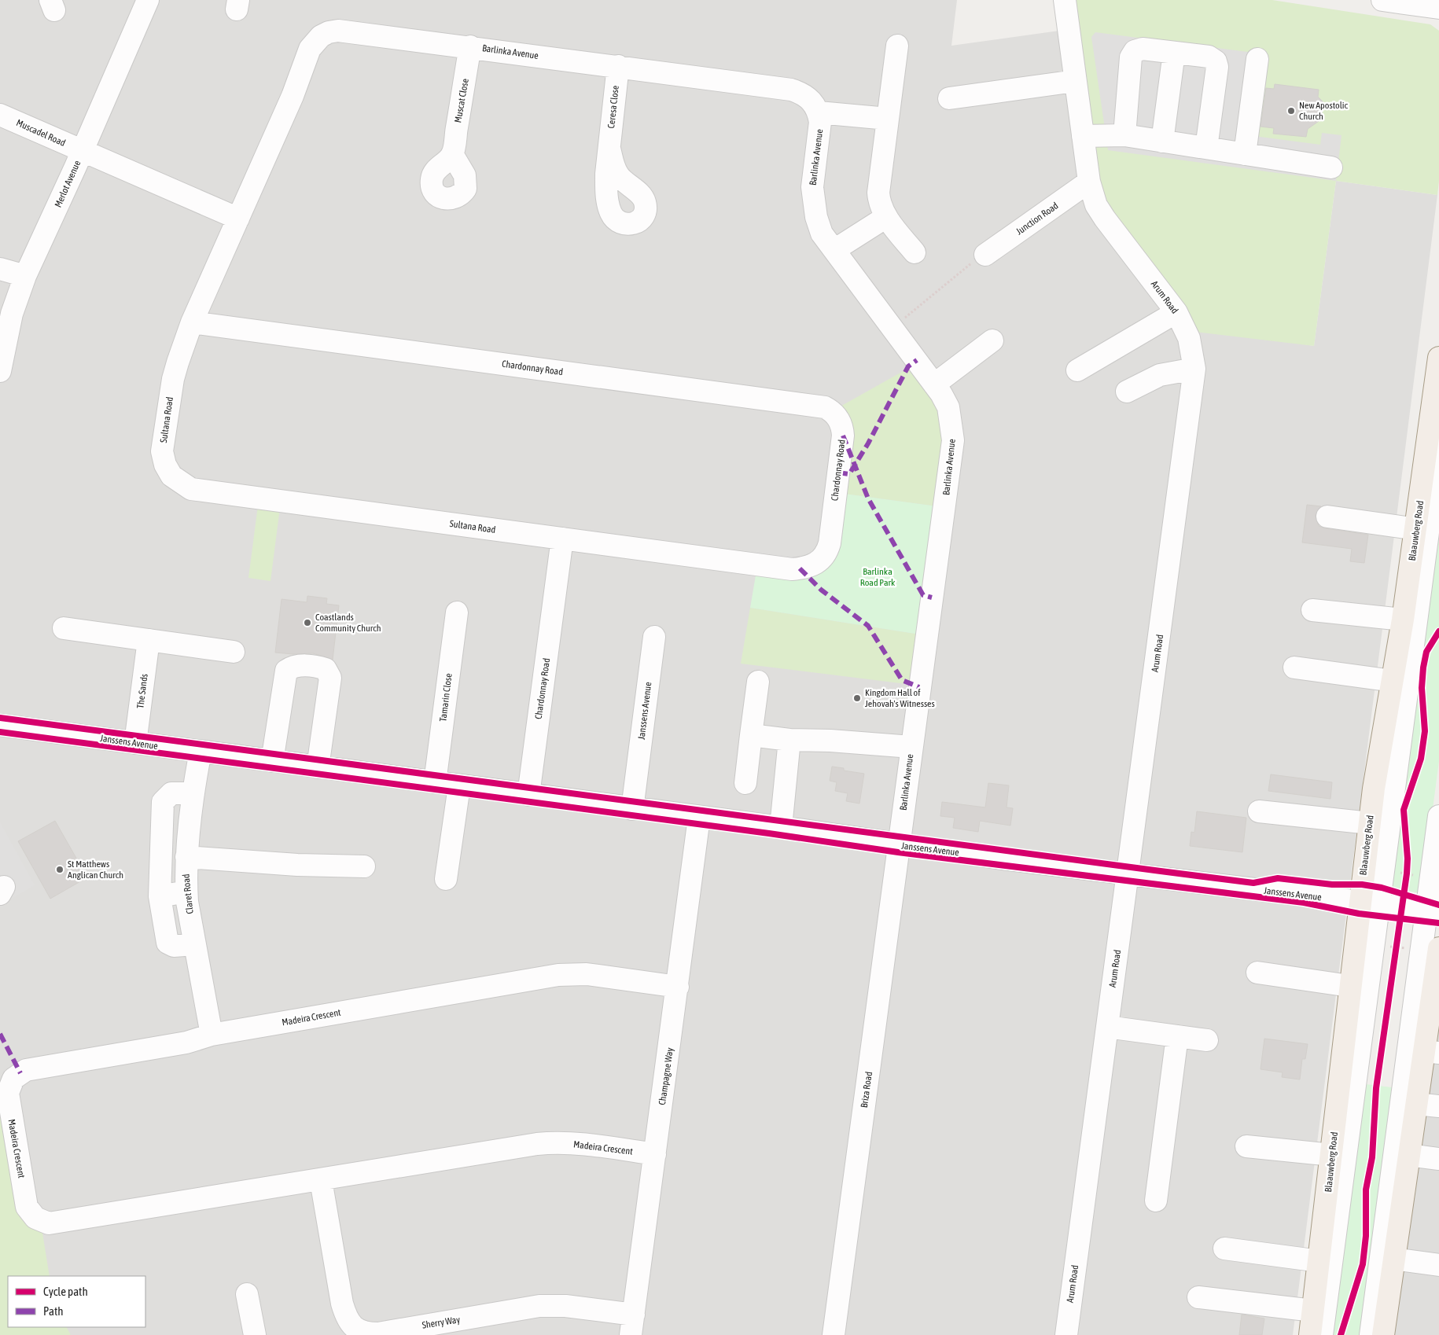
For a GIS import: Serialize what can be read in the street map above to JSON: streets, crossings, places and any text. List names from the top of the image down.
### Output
{
  "streets": {
    "main road": ["Blaauwberg Road"],
    "street": [
      "Barlinka Avenue",
      "Muscat Close",
      "Ceresa Close",
      "Muscadel Road",
      "Merlot Avenue",
      "Junction Road",
      "Arum Road",
      "Chardonnay Road",
      "Sultana Road",
      "The Sands",
      "Tamarin Close",
      "Janssens Avenue",
      "Claret Road",
      "Madeira Crescent",
      "Champagne Way",
      "Briza Road",
      "Sherry Way"
    ]
  },
  "crossings": [
    ["Barlinka Avenue", "Muscat Close"],
    ["Barlinka Avenue", "Ceresa Close"],
    ["Barlinka Avenue", "Sultana Road"],
    ["Barlinka Avenue", "Janssens Avenue"],
    ["Barlinka Avenue", "Briza Road"],
    ["Muscadel Road", "Merlot Avenue"],
    ["Junction Road", "Arum Road"],
    ["Arum Road", "Janssens Avenue"],
    ["Chardonnay Road", "Sultana Road"],
    ["Chardonnay Road", "Janssens Avenue"],
    ["Blaauwberg Road", "Janssens Avenue"],
    ["The Sands", "Janssens Avenue"],
    ["Tamarin Close", "Janssens Avenue"],
    ["Janssens Avenue", "Claret Road"],
    ["Janssens Avenue", "Champagne Way"],
    ["Janssens Avenue", "Briza Road"],
    ["Claret Road", "Madeira Crescent"],
    ["Madeira Crescent", "Champagne Way"],
    ["Madeira Crescent", "Sherry Way"],
    ["Champagne Way", "Sherry Way"]
  ],
  "parks": ["Barlinka Road Park"],
  "places": [
    "New Apostolic Church",
    "Coastlands Community Church",
    "Kingdom Hall of Jehovah's Witnesses",
    "St Matthews Anglican Church"
  ],
  "legend": ["Cycle path", "Path"]
}
